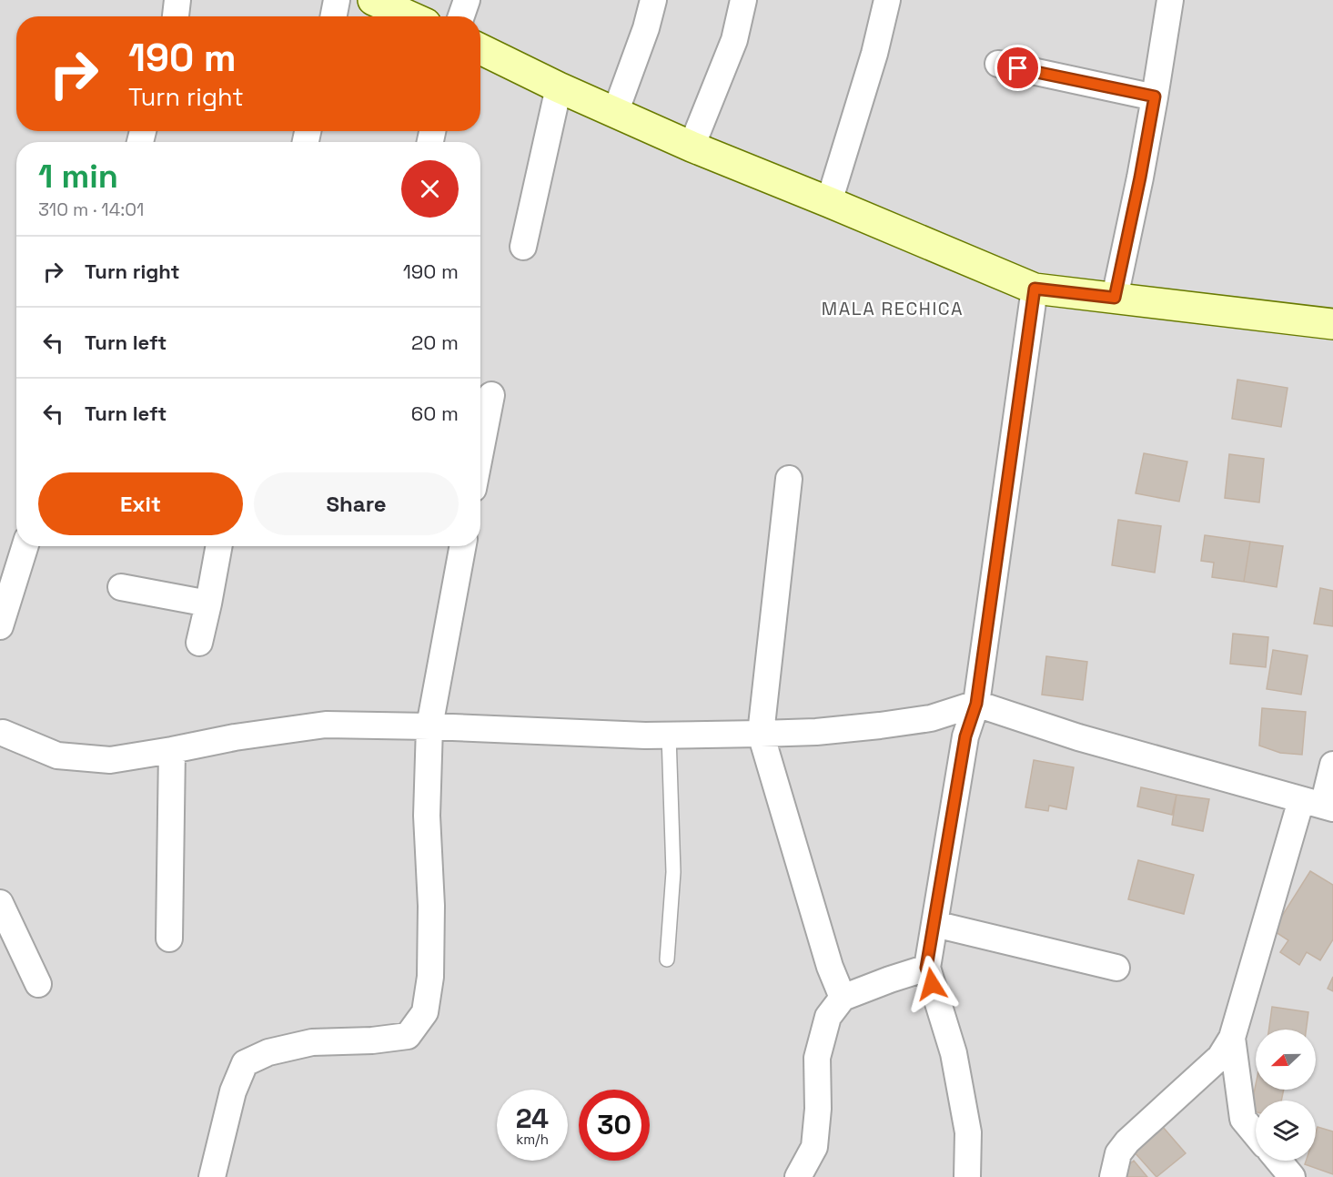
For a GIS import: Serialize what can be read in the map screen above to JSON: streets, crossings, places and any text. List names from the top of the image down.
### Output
{
  "districts": ["MALA RECHICA"],
  "north": "left",
  "page": {
    "turn": ["190 m", "Turn right"],
    "heading": ["1 min", "310 m · 14:01"],
    "list": [
      {
        "name": "Turn right",
        "value": "190 m"
      },
      {
        "name": "Turn left",
        "value": "20 m"
      },
      {
        "name": "Turn left",
        "value": "60 m"
      }
    ],
    "buttons": ["Exit", "Share"],
    "speed": "24 km/h",
    "limit": "30"
  }
}
